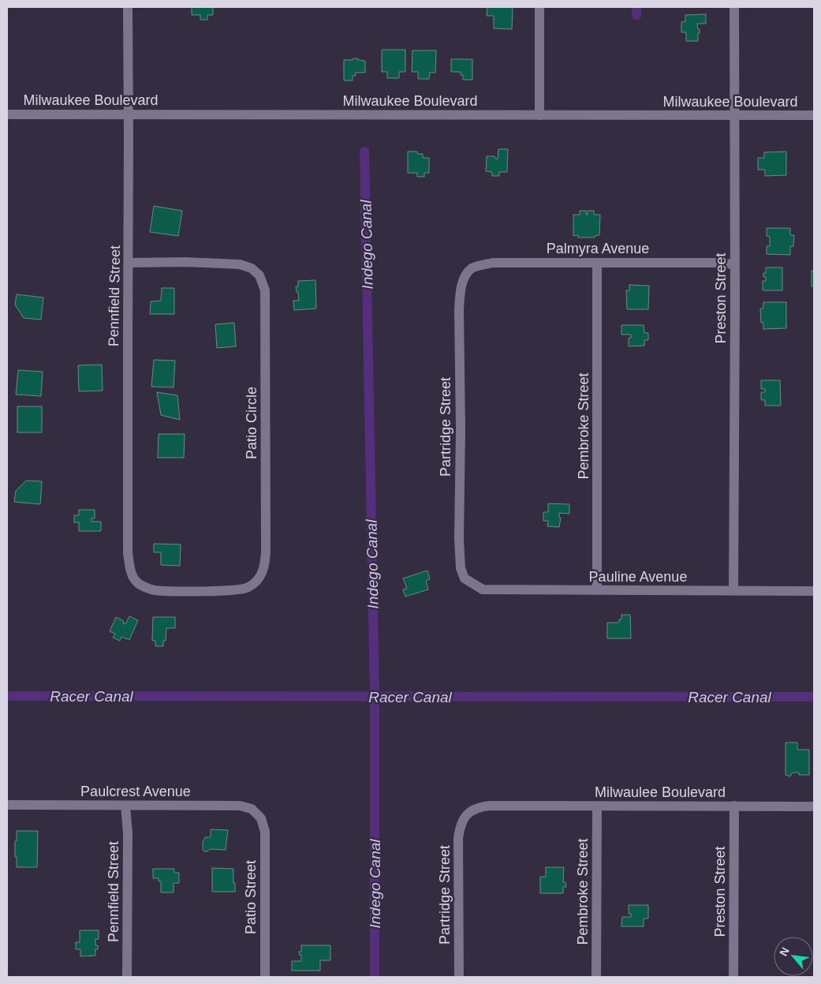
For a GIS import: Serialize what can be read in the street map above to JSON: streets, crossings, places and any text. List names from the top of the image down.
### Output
{
  "streets": {
    "street": [
      "Milwaukee Boulevard",
      "Palmyra Avenue",
      "Pennfield Street",
      "Preston Street",
      "Patio Circle",
      "Pembroke Street",
      "Partridge Street",
      "Pauline Avenue",
      "Paulcrest Avenue",
      "Milwaulee Boulevard",
      "Patio Street"
    ]
  },
  "crossings": [
    ["Milwaukee Boulevard", "Pennfield Street"],
    ["Milwaukee Boulevard", "Preston Street"],
    ["Palmyra Avenue", "Preston Street"],
    ["Palmyra Avenue", "Pembroke Street"],
    ["Palmyra Avenue", "Partridge Street"],
    ["Pennfield Street", "Patio Circle"],
    ["Pennfield Street", "Paulcrest Avenue"],
    ["Preston Street", "Pauline Avenue"],
    ["Preston Street", "Milwaulee Boulevard"],
    ["Pembroke Street", "Pauline Avenue"],
    ["Pembroke Street", "Milwaulee Boulevard"],
    ["Partridge Street", "Pauline Avenue"],
    ["Partridge Street", "Milwaulee Boulevard"],
    ["Paulcrest Avenue", "Patio Street"]
  ],
  "water": ["Indego Canal", "Racer Canal"],
  "north": "top left"
}
